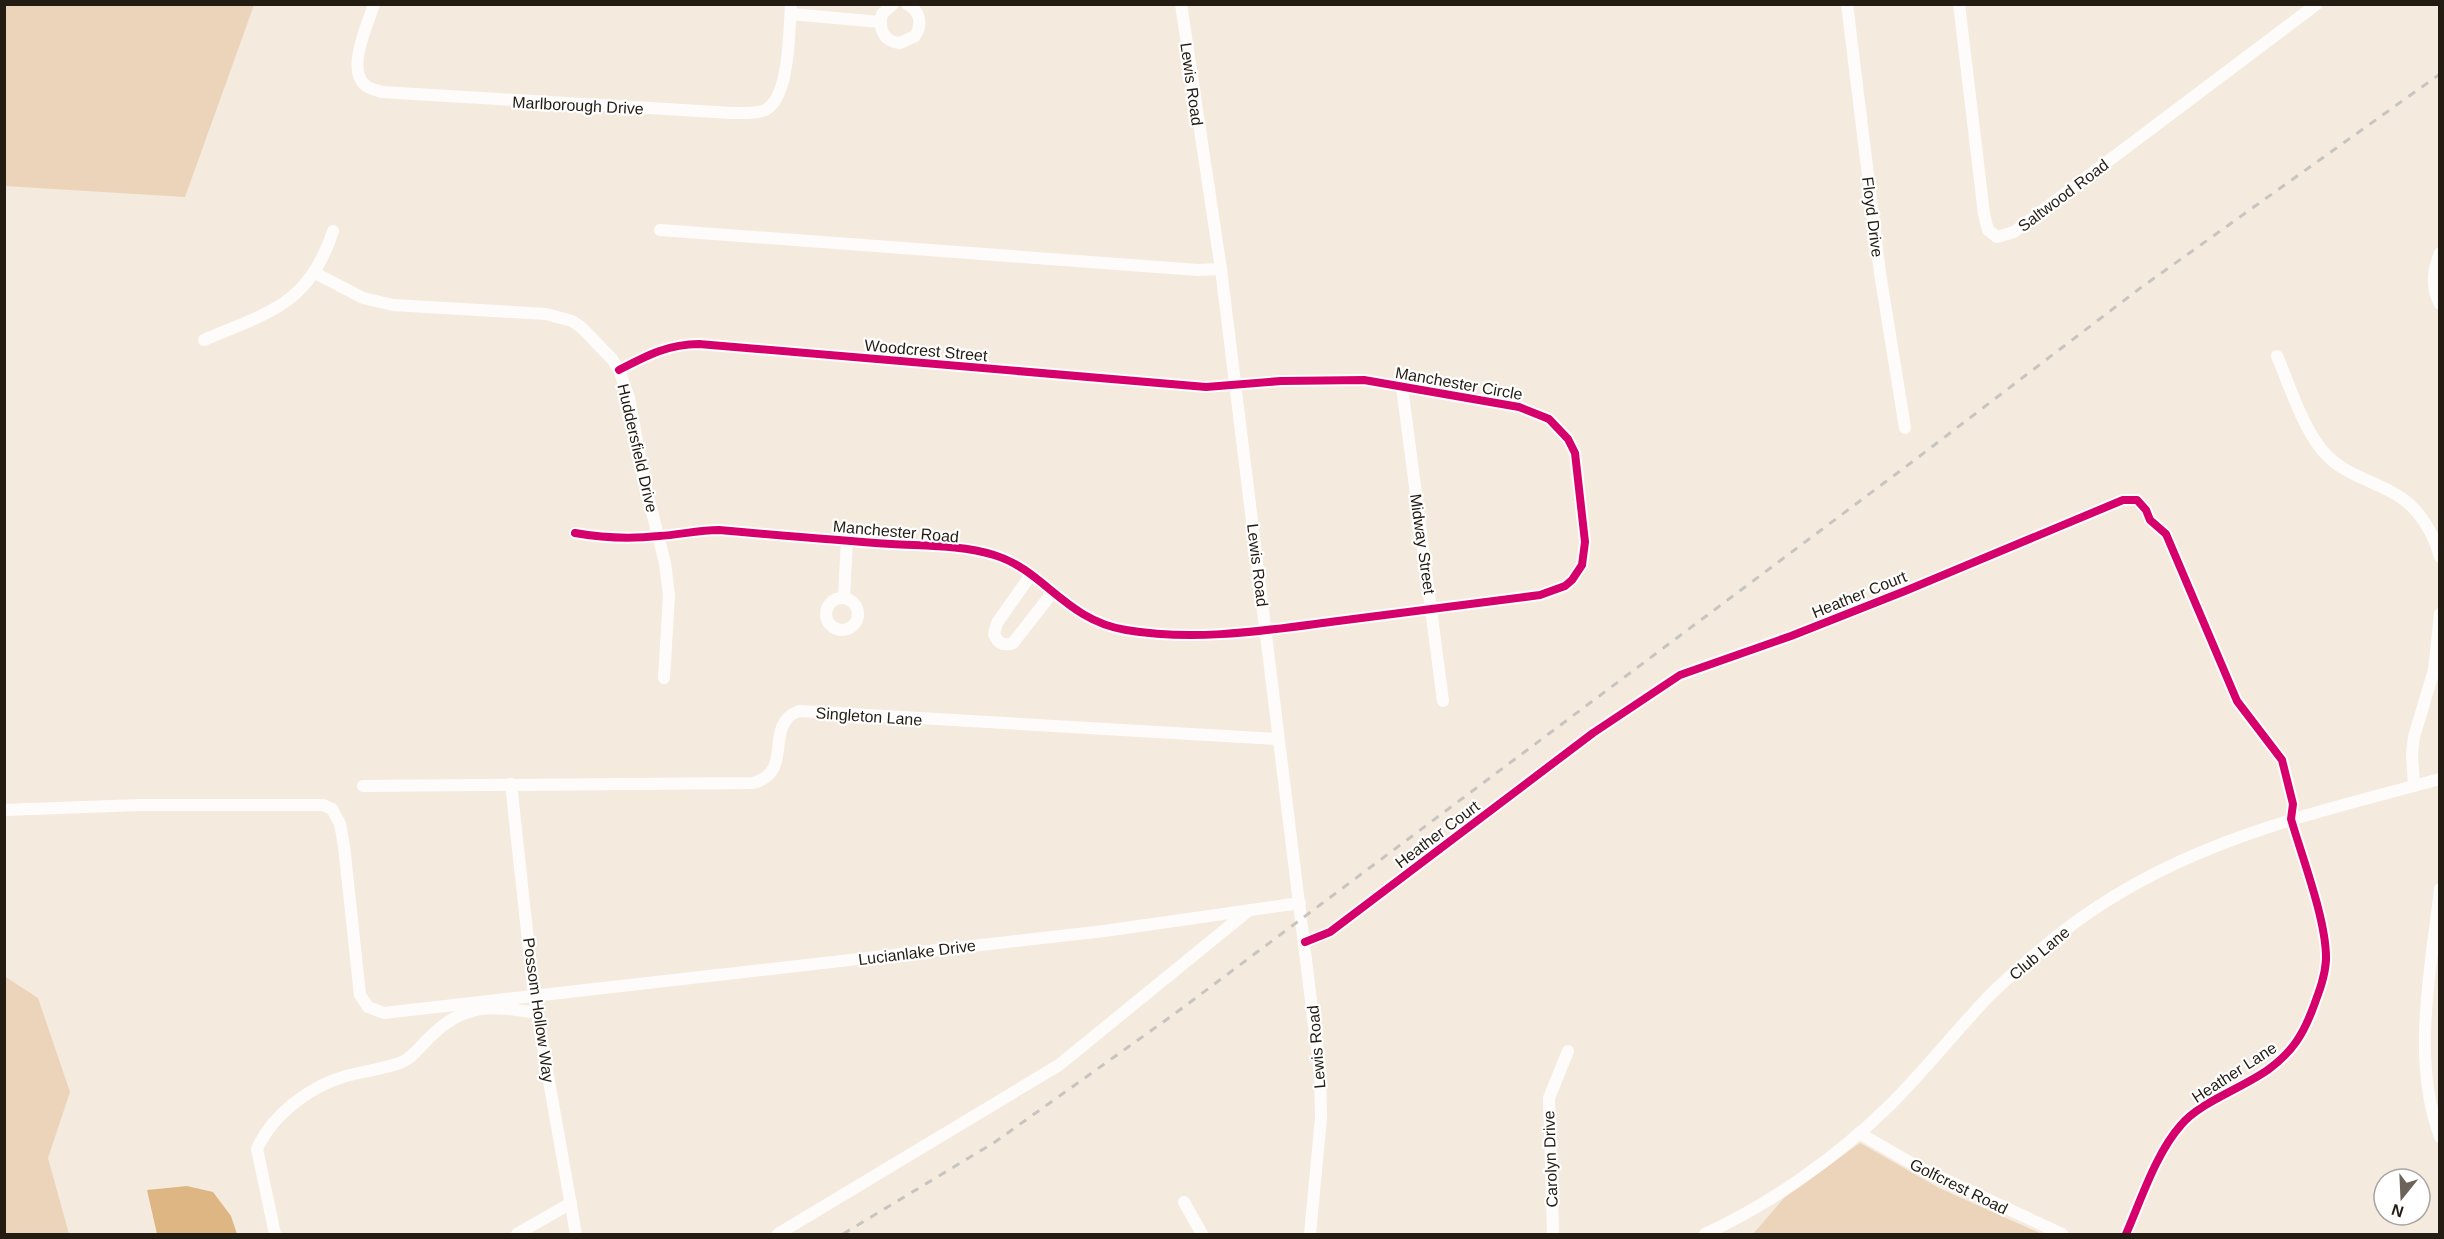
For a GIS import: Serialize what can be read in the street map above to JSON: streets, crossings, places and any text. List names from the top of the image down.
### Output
{
  "streets": {
    "street": [
      "Lewis Road",
      "Marlborough Drive",
      "Saltwood Road",
      "Floyd Drive",
      "Woodcrest Street",
      "Manchester Circle",
      "Huddersfield Drive",
      "Manchester Road",
      "Midway Street",
      "Heather Court",
      "Singleton Lane",
      "Lucianlake Drive",
      "Club Lane",
      "Possom Hollow Way",
      "Heather Lane",
      "Carolyn Drive",
      "Golfcrest Road"
    ]
  },
  "crossings": [
    ["Lewis Road", "Woodcrest Street"],
    ["Lewis Road", "Manchester Circle"],
    ["Lewis Road", "Manchester Road"],
    ["Lewis Road", "Heather Court"],
    ["Lewis Road", "Singleton Lane"],
    ["Lewis Road", "Lucianlake Drive"],
    ["Woodcrest Street", "Manchester Circle"],
    ["Woodcrest Street", "Huddersfield Drive"],
    ["Manchester Circle", "Manchester Road"],
    ["Manchester Circle", "Midway Street"],
    ["Huddersfield Drive", "Manchester Road"],
    ["Heather Court", "Club Lane"],
    ["Heather Court", "Heather Lane"],
    ["Singleton Lane", "Possom Hollow Way"],
    ["Lucianlake Drive", "Possom Hollow Way"],
    ["Club Lane", "Heather Lane"],
    ["Club Lane", "Golfcrest Road"]
  ],
  "north": "bottom"
}
